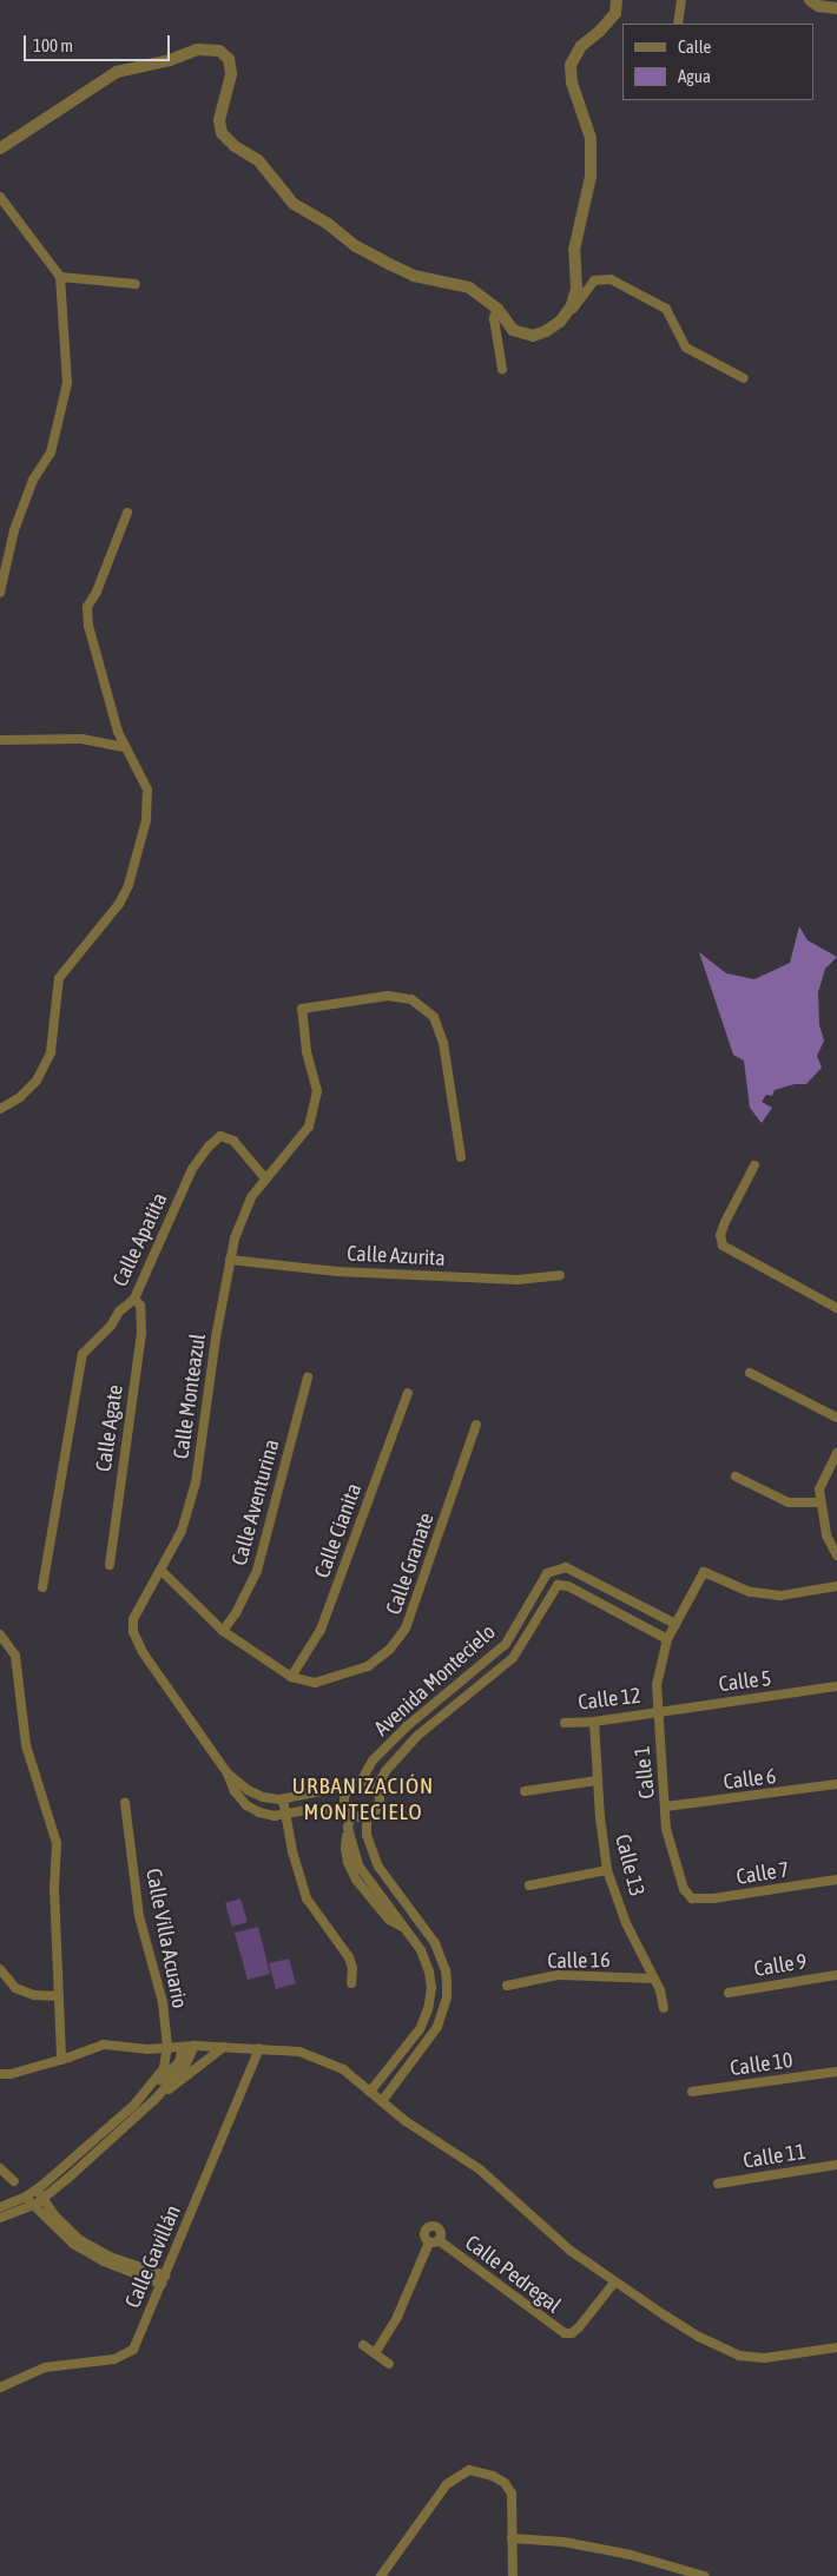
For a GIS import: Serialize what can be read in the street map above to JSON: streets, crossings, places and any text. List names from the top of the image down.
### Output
{
  "streets": {
    "street": [
      "Calle Apatita",
      "Calle Azurita",
      "Calle Monteazul",
      "Calle Agate",
      "Calle Aventurina",
      "Calle Cianita",
      "Calle Granate",
      "Avenida Montecielo",
      "Calle 5",
      "Calle 12",
      "Calle 1",
      "Calle 6",
      "Calle 13",
      "Calle 7",
      "Calle Villa Acuario",
      "Calle 16",
      "Calle 9",
      "Calle 10",
      "Calle 11",
      "Calle Gavillán",
      "Calle Pedregal"
    ]
  },
  "crossings": [
    ["Calle Apatita", "Calle Monteazul"],
    ["Calle Apatita", "Calle Agate"],
    ["Calle Azurita", "Calle Monteazul"],
    ["Calle Monteazul", "Calle Granate"],
    ["Calle Monteazul", "Avenida Montecielo"],
    ["Calle Aventurina", "Calle Granate"],
    ["Calle Cianita", "Calle Granate"],
    ["Avenida Montecielo", "Calle 1"],
    ["Calle 5", "Calle 12"],
    ["Calle 5", "Calle 1"],
    ["Calle 12", "Calle 1"],
    ["Calle 12", "Calle 13"],
    ["Calle 1", "Calle 6"],
    ["Calle 1", "Calle 7"],
    ["Calle 13", "Calle 16"]
  ],
  "districts": ["URBANIZACIÓN MONTECIELO"],
  "legend": ["Calle", "Agua"],
  "scale_bar": "100 m"
}
